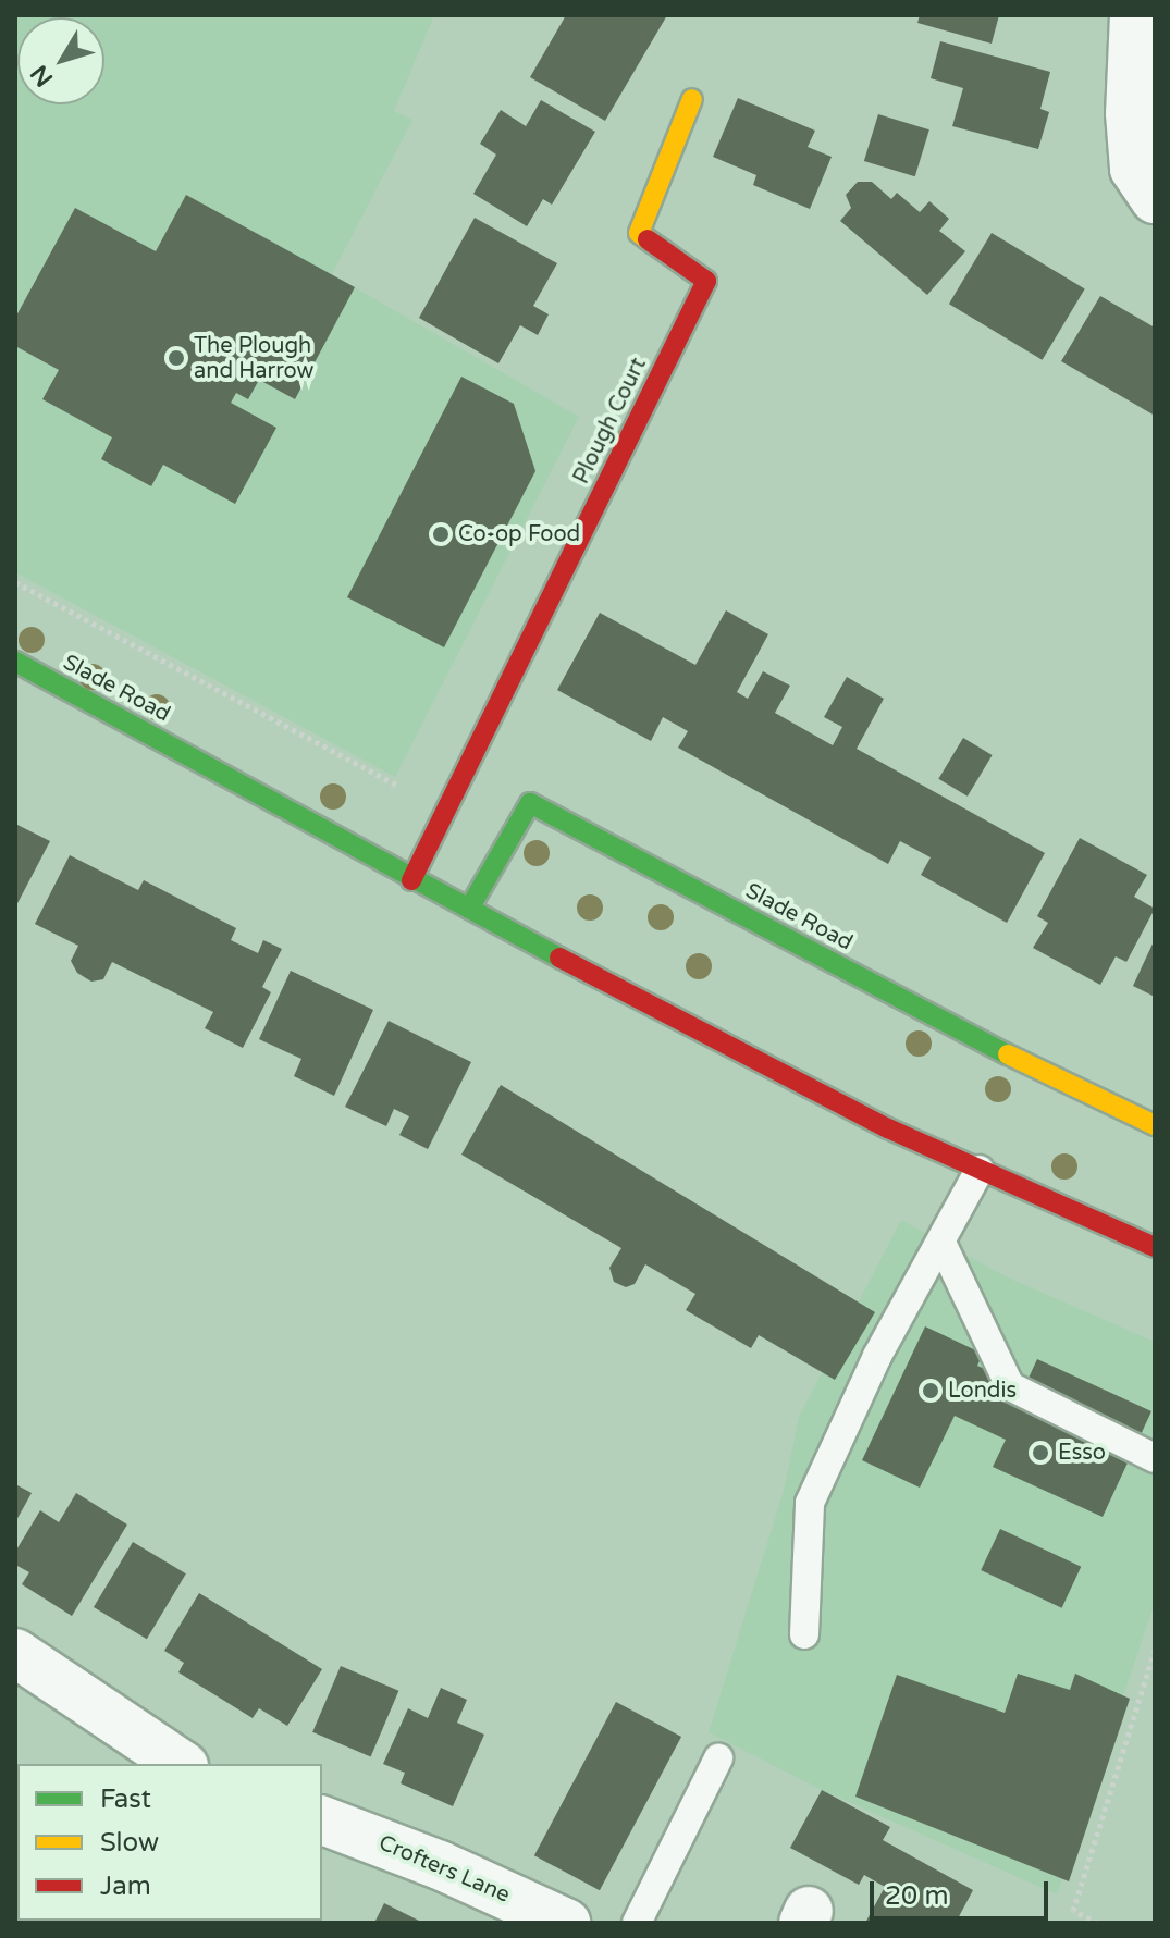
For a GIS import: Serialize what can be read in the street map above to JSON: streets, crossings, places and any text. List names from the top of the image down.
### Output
{
  "streets": {
    "street": ["Plough Court", "Slade Road", "Crofters Lane"]
  },
  "crossings": [
    ["Plough Court", "Slade Road"]
  ],
  "places": [
    "The Plough and Harrow",
    "Co-op Food",
    "Londis",
    "Esso"
  ],
  "legend": ["Fast", "Slow", "Jam"],
  "scale_bar": "20 m",
  "north": "bottom left"
}
